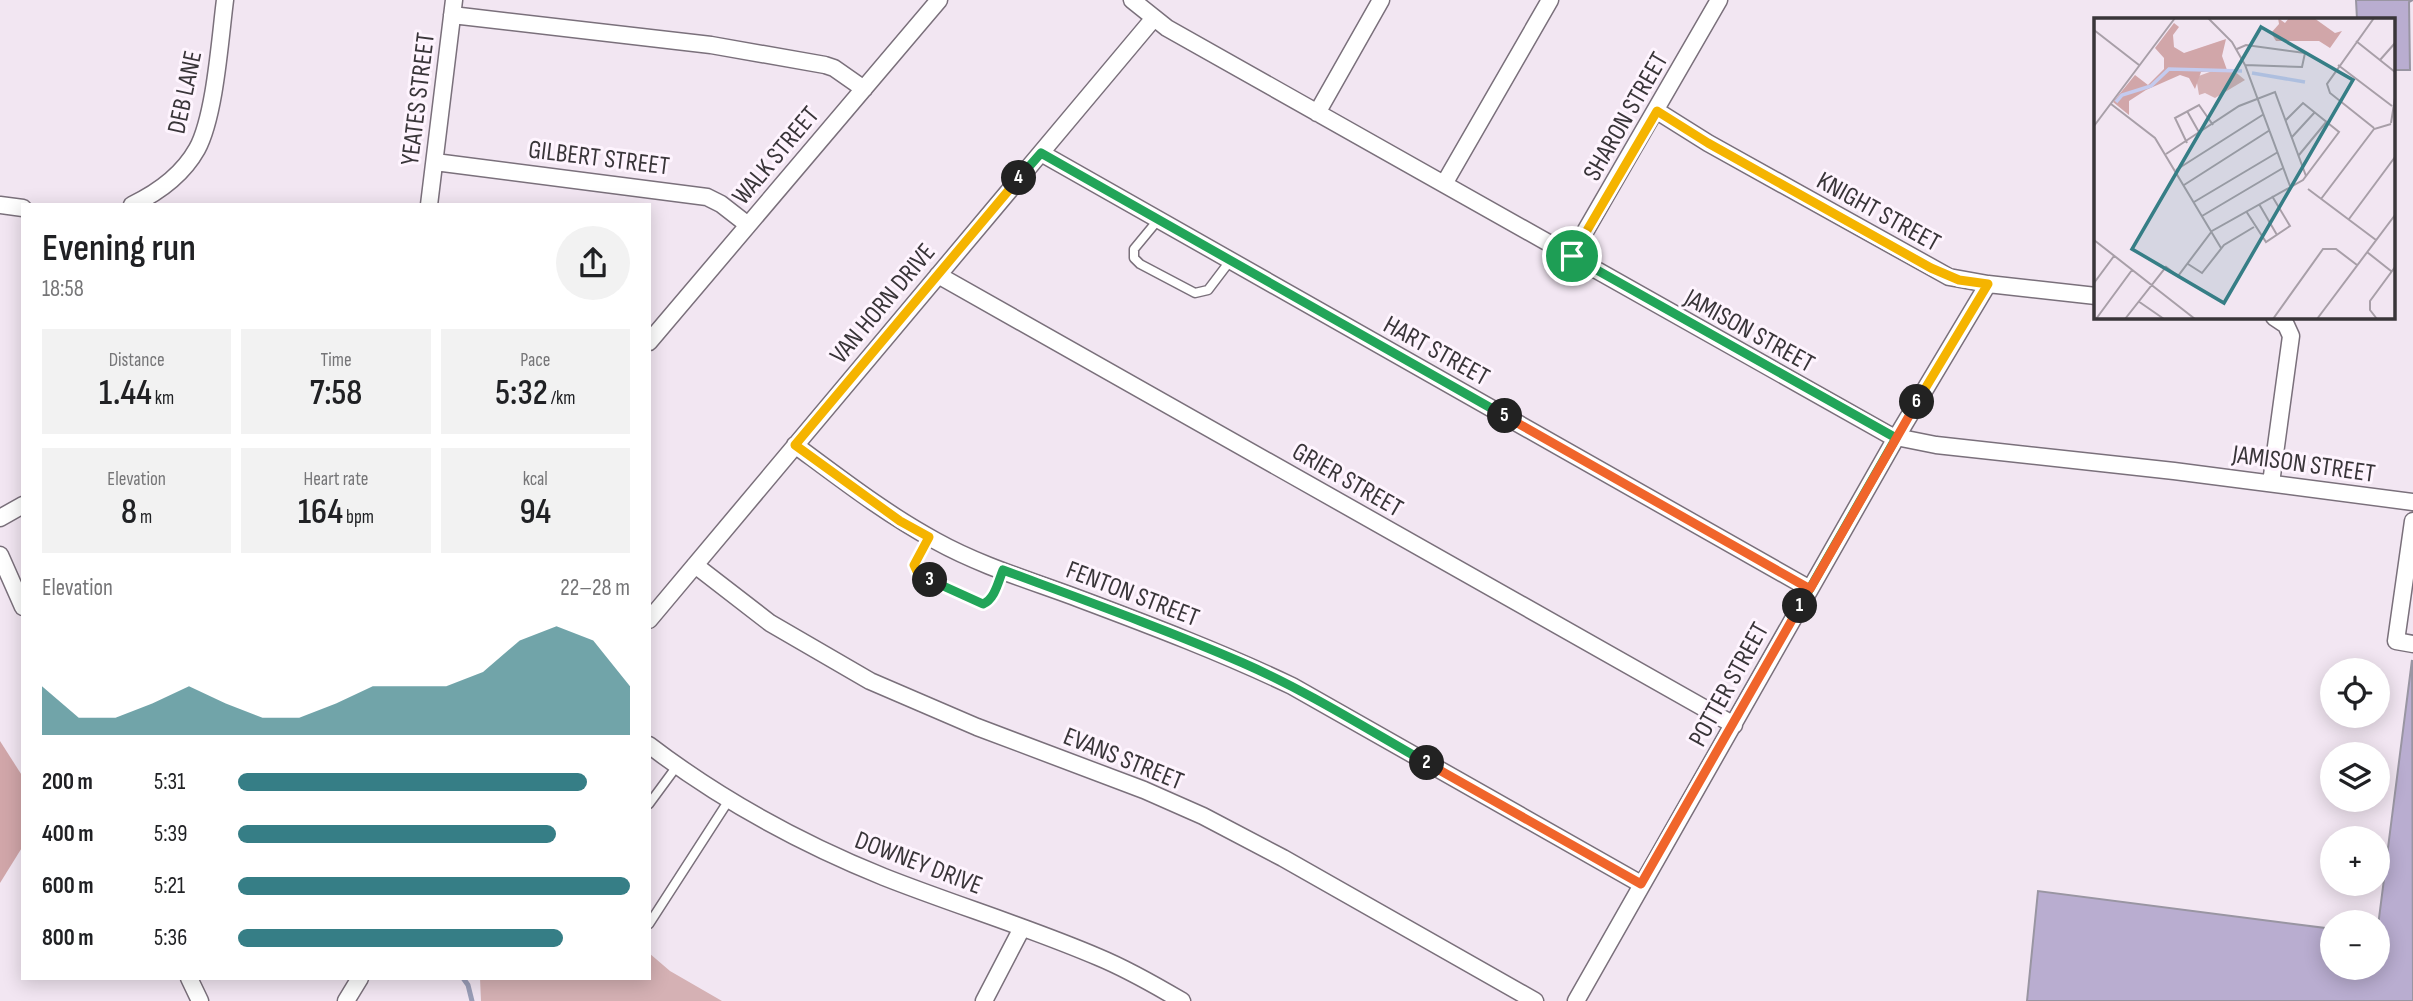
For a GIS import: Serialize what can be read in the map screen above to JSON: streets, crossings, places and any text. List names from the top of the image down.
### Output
{
  "streets": {
    "street": [
      "DEB LANE",
      "YEATES STREET",
      "SHARON STREET",
      "WALK STREET",
      "GILBERT STREET",
      "KNIGHT STREET",
      "VAN HORN DRIVE",
      "JAMISON STREET",
      "HART STREET",
      "GRIER STREET",
      "FENTON STREET",
      "POTTER STREET",
      "EVANS STREET",
      "DOWNEY DRIVE"
    ]
  },
  "crossings": [
    ["YEATES STREET", "GILBERT STREET"],
    ["SHARON STREET", "KNIGHT STREET"],
    ["SHARON STREET", "JAMISON STREET"],
    ["WALK STREET", "GILBERT STREET"],
    ["KNIGHT STREET", "POTTER STREET"],
    ["VAN HORN DRIVE", "JAMISON STREET"],
    ["VAN HORN DRIVE", "HART STREET"],
    ["VAN HORN DRIVE", "GRIER STREET"],
    ["VAN HORN DRIVE", "FENTON STREET"],
    ["VAN HORN DRIVE", "EVANS STREET"],
    ["JAMISON STREET", "POTTER STREET"],
    ["HART STREET", "POTTER STREET"],
    ["GRIER STREET", "POTTER STREET"],
    ["FENTON STREET", "POTTER STREET"]
  ],
  "page": {
    "pins": [
      "4",
      "6",
      "5",
      "3",
      "1",
      "2"
    ],
    "heading": ["Evening run", "18:58"],
    "stats": [
      ["Distance", "1.44 km"],
      ["Time", "7:58"],
      ["Pace", "5:32 /km"],
      ["Elevation", "8 m"],
      ["Heart rate", "164 bpm"],
      ["kcal", "94"]
    ],
    "chart": ["Elevation", "22–28 m"],
    "map_buttons": ["+", "−"],
    "list": [
      {
        "name": "200 m",
        "note": "5:31"
      },
      {
        "name": "400 m",
        "note": "5:39"
      },
      {
        "name": "600 m",
        "note": "5:21"
      },
      {
        "name": "800 m",
        "note": "5:36"
      }
    ]
  }
}
